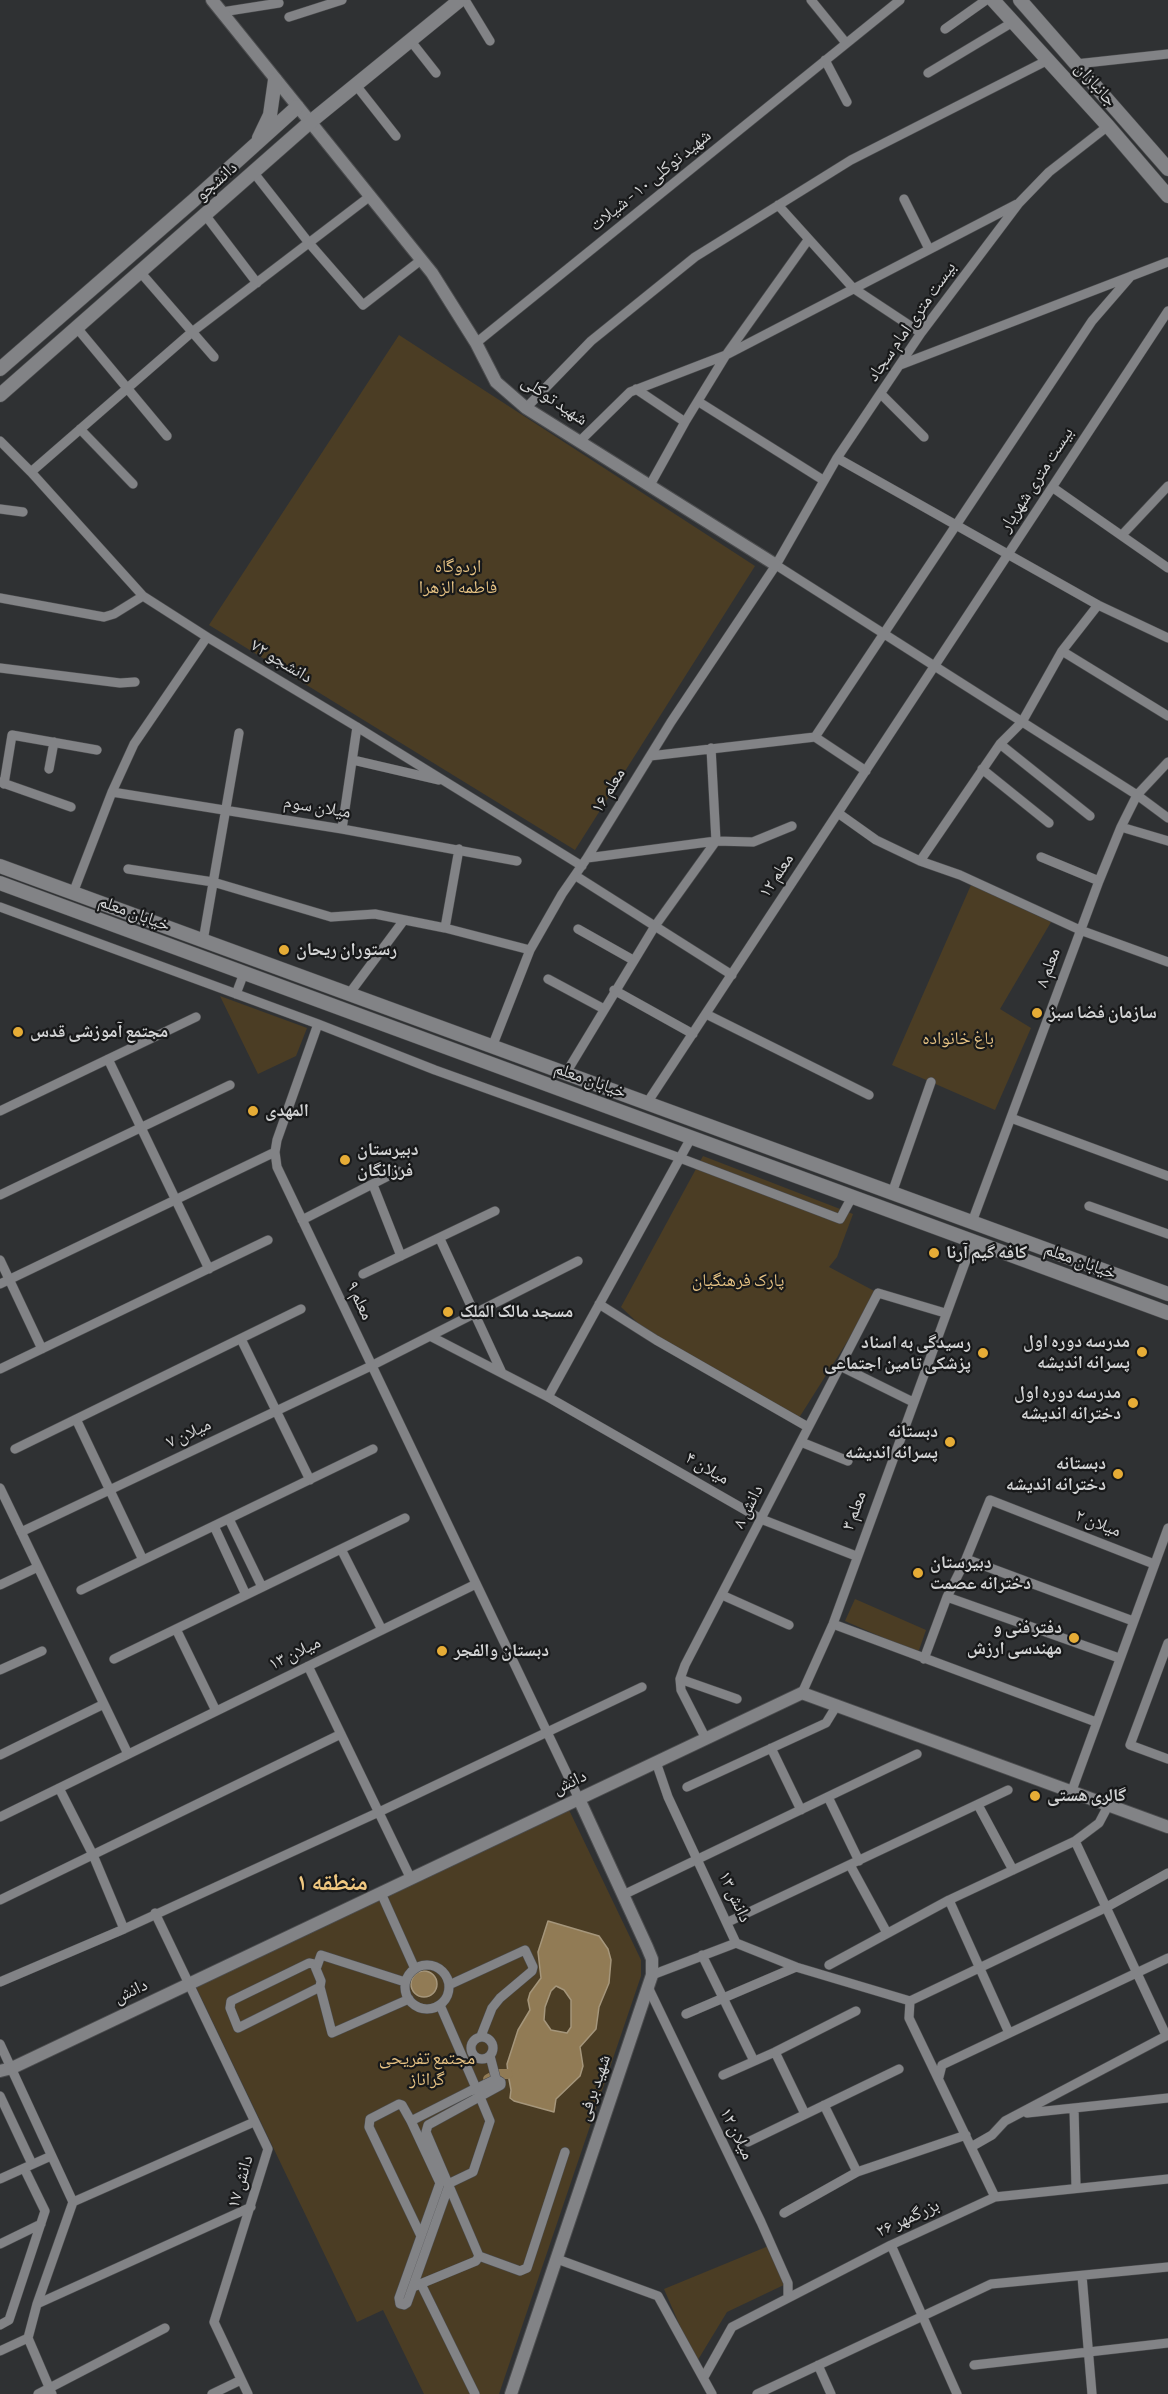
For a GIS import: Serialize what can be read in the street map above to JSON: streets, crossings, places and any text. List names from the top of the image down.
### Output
{
  "streets": {
    "main road": ["جانبازان", "دانشجو", "خیابان معلم"],
    "street": [
      "شهید توکلی ۱۰ - شیلات",
      "بیست متری امام سجاد",
      "شهید توکلی",
      "بیست متری شهریار",
      "دانشجو ۷۲",
      "معلم ۱۶",
      "میلان سوم",
      "معلم ۱۲",
      "معلم ۸",
      "معلم ۹",
      "میلان ۷",
      "میلان ۴",
      "دانش ۸",
      "معلم ۳",
      "میلان ۲",
      "میلان ۱۳",
      "دانش",
      "دانش ۱۳",
      "شهید برفی",
      "میلان ۱۲",
      "دانش ۱۷",
      "بزرگمهر ۲۶"
    ]
  },
  "crossings": [
    ["جانبازان", "بیست متری امام سجاد"],
    ["شهید توکلی ۱۰ - شیلات", "شهید توکلی"],
    ["دانشجو", "شهید توکلی"],
    ["بیست متری امام سجاد", "شهید توکلی"],
    ["بیست متری امام سجاد", "معلم ۱۶"],
    ["شهید توکلی", "بیست متری شهریار"],
    ["شهید توکلی", "معلم ۱۶"],
    ["شهید توکلی", "معلم ۱۲"],
    ["شهید توکلی", "معلم ۸"],
    ["بیست متری شهریار", "معلم ۱۲"],
    ["دانشجو ۷۲", "معلم ۱۶"],
    ["معلم ۱۶", "خیابان معلم"],
    ["معلم ۱۲", "خیابان معلم"],
    ["خیابان معلم", "معلم ۸"],
    ["خیابان معلم", "معلم ۳"],
    ["معلم ۹", "میلان ۷"],
    ["معلم ۹", "میلان ۱۳"],
    ["معلم ۹", "دانش"],
    ["میلان ۷", "میلان ۴"],
    ["میلان ۴", "دانش ۸"],
    ["میلان ۴", "معلم ۳"],
    ["دانش ۸", "معلم ۳"],
    ["معلم ۳", "دانش"],
    ["دانش", "دانش ۱۳"],
    ["دانش", "دانش ۱۷"],
    ["شهید برفی", "میلان ۱۲"],
    ["میلان ۱۲", "بزرگمهر ۲۶"]
  ],
  "districts": ["منطقه ۱"],
  "parks": [
    "اردوگاه فاطمه الزهرا",
    "باغ خانواده",
    "پارک فرهنگیان",
    "مجتمع تفریحی گراناز"
  ],
  "places": [
    "رستوران ریحان",
    "سازمان فضا سبز",
    "مجتمع آموزشی قدس",
    "المهدی",
    "دبیرستان فرزانگان",
    "کافه گیم آرنا",
    "مسجد مالک الملک",
    "مدرسه دوره اول پسرانه اندیشه",
    "رسیدگی به اسناد پزشکی تامین اجتماعی",
    "مدرسه دوره اول دخترانه اندیشه",
    "دبستانه پسرانه اندیشه",
    "دبستانه دخترانه اندیشه",
    "دبیرستان دخترانه عصمت",
    "دفتر فنی و مهندسی ارزش",
    "دبستان والفجر",
    "گالری هستی"
  ]
}
